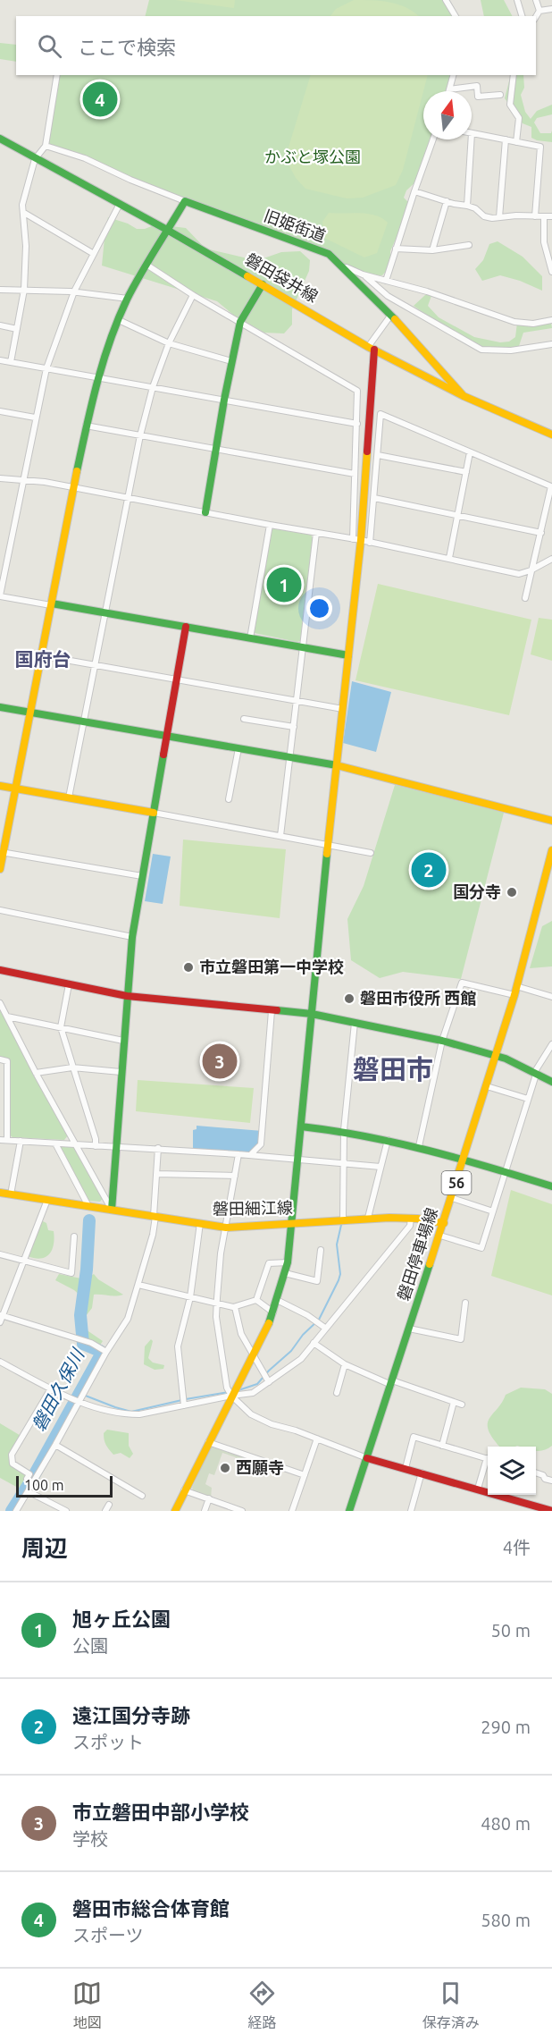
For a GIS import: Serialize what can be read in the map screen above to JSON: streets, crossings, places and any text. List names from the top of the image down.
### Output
{
  "streets": {
    "street": [
      "旧姫街道",
      "磐田袋井線",
      "56",
      "磐田細江線",
      "磐田停車場線"
    ]
  },
  "crossings": [
    ["磐田細江線", "磐田停車場線"]
  ],
  "districts": ["国府台", "磐田市"],
  "water": ["磐田久保川"],
  "parks": ["かぶと塚公園"],
  "places": [
    "国分寺",
    "市立磐田第一中学校",
    "磐田市役所 西館",
    "西願寺"
  ],
  "scale_bar": "100 m",
  "north": "top",
  "page": {
    "search": "ここで検索",
    "pins": [
      "4",
      "1",
      "2",
      "3"
    ],
    "scale": "100 m",
    "heading": ["周辺", "4件"],
    "list": [
      {
        "mark": "1",
        "name": "旭ヶ丘公園",
        "note": "公園",
        "value": "50 m"
      },
      {
        "mark": "2",
        "name": "遠江国分寺跡",
        "note": "スポット",
        "value": "290 m"
      },
      {
        "mark": "3",
        "name": "市立磐田中部小学校",
        "note": "学校",
        "value": "480 m"
      },
      {
        "mark": "4",
        "name": "磐田市総合体育館",
        "note": "スポーツ",
        "value": "580 m"
      }
    ],
    "nav": ["地図", "経路", "保存済み"]
  }
}
